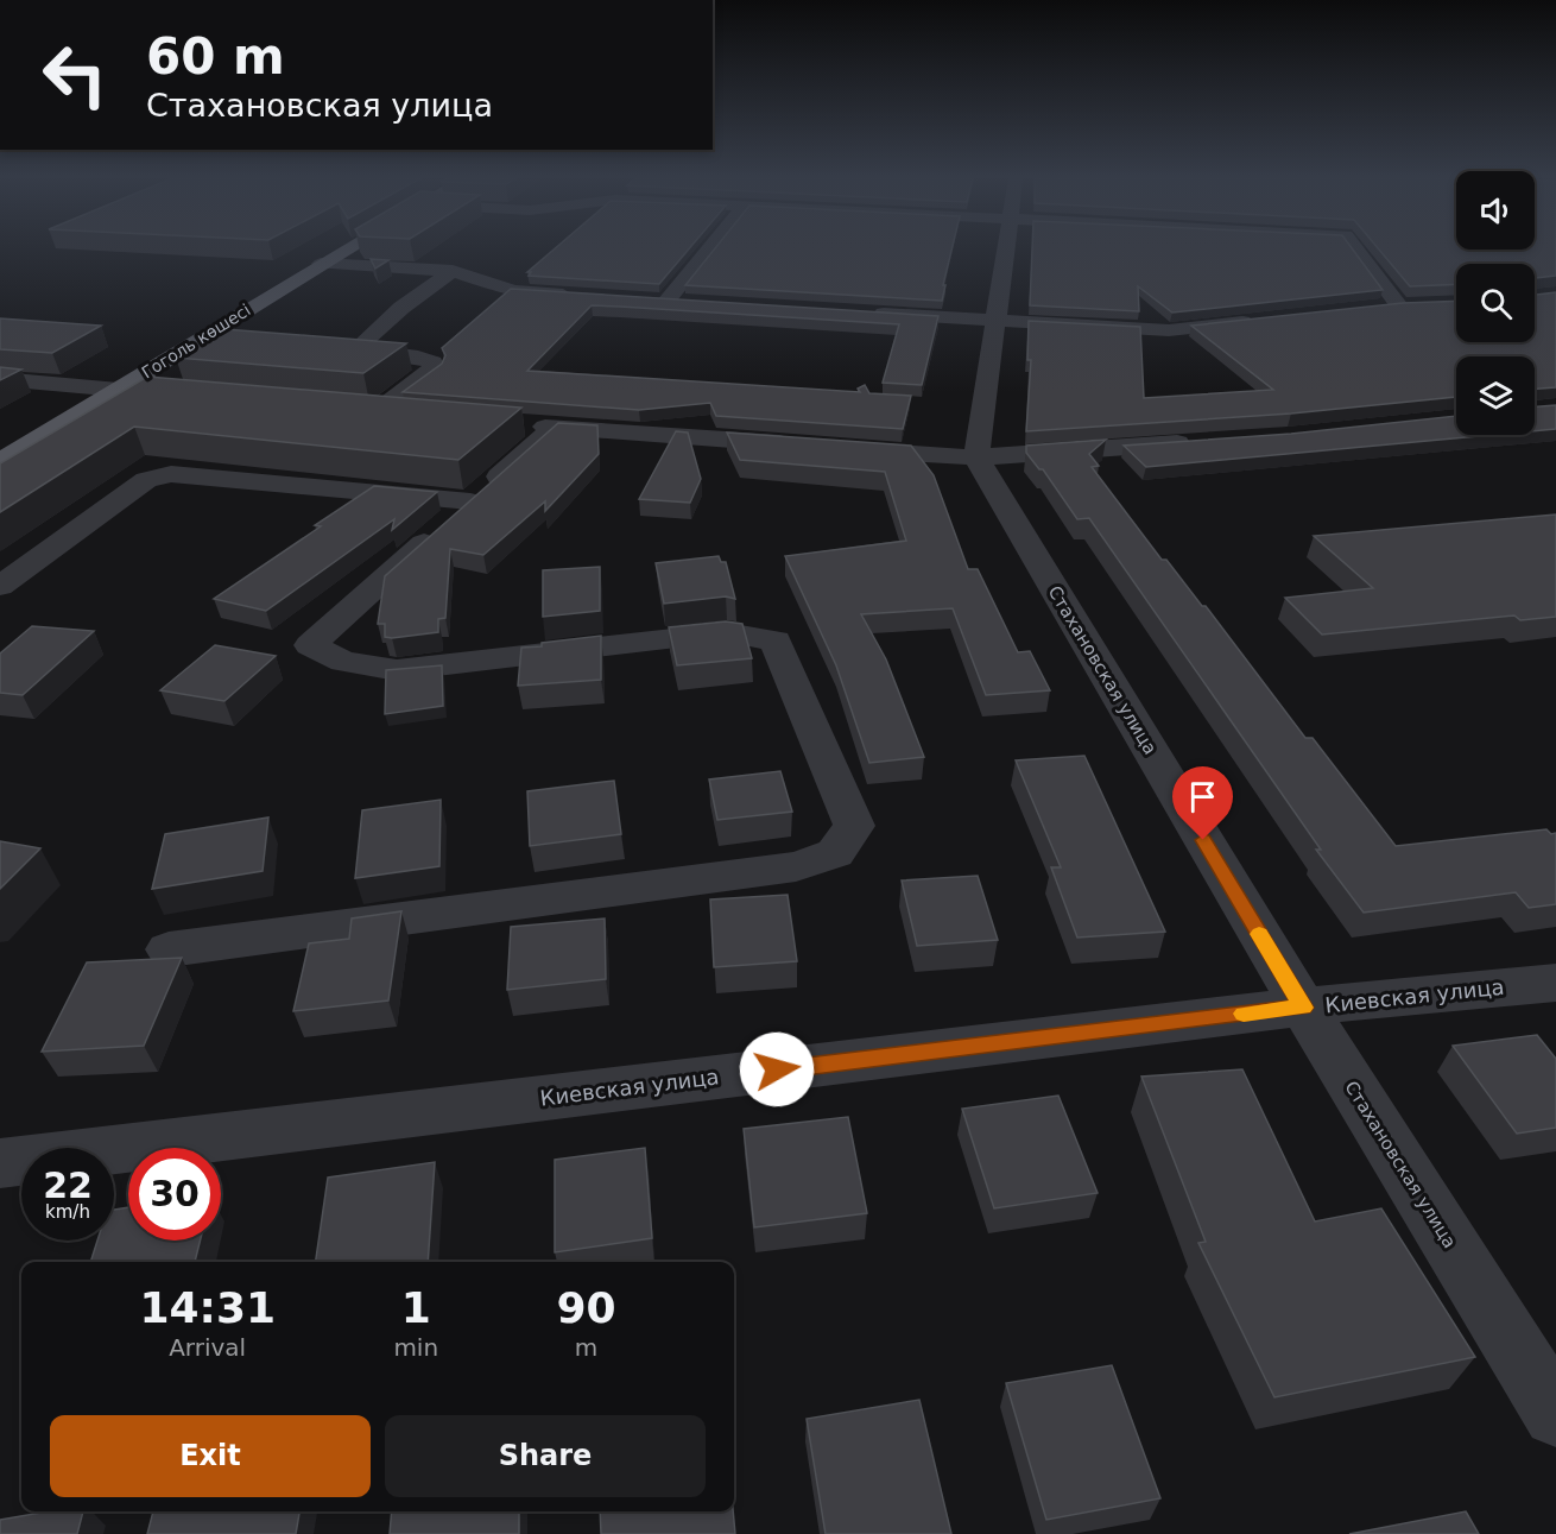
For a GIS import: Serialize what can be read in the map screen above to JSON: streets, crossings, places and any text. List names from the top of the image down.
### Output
{
  "streets": {
    "main road": ["Гоголь көшесі"],
    "street": ["Стахановская улица", "Киевская улица"]
  },
  "crossings": [
    ["Стахановская улица", "Киевская улица"]
  ],
  "page": {
    "turn": ["60 m", "Стахановская улица"],
    "speed": "22 km/h",
    "limit": "30",
    "eta": [
      "14:31",
      "Arrival",
      "1",
      "min",
      "90",
      "m"
    ],
    "buttons": ["Exit", "Share"]
  }
}
